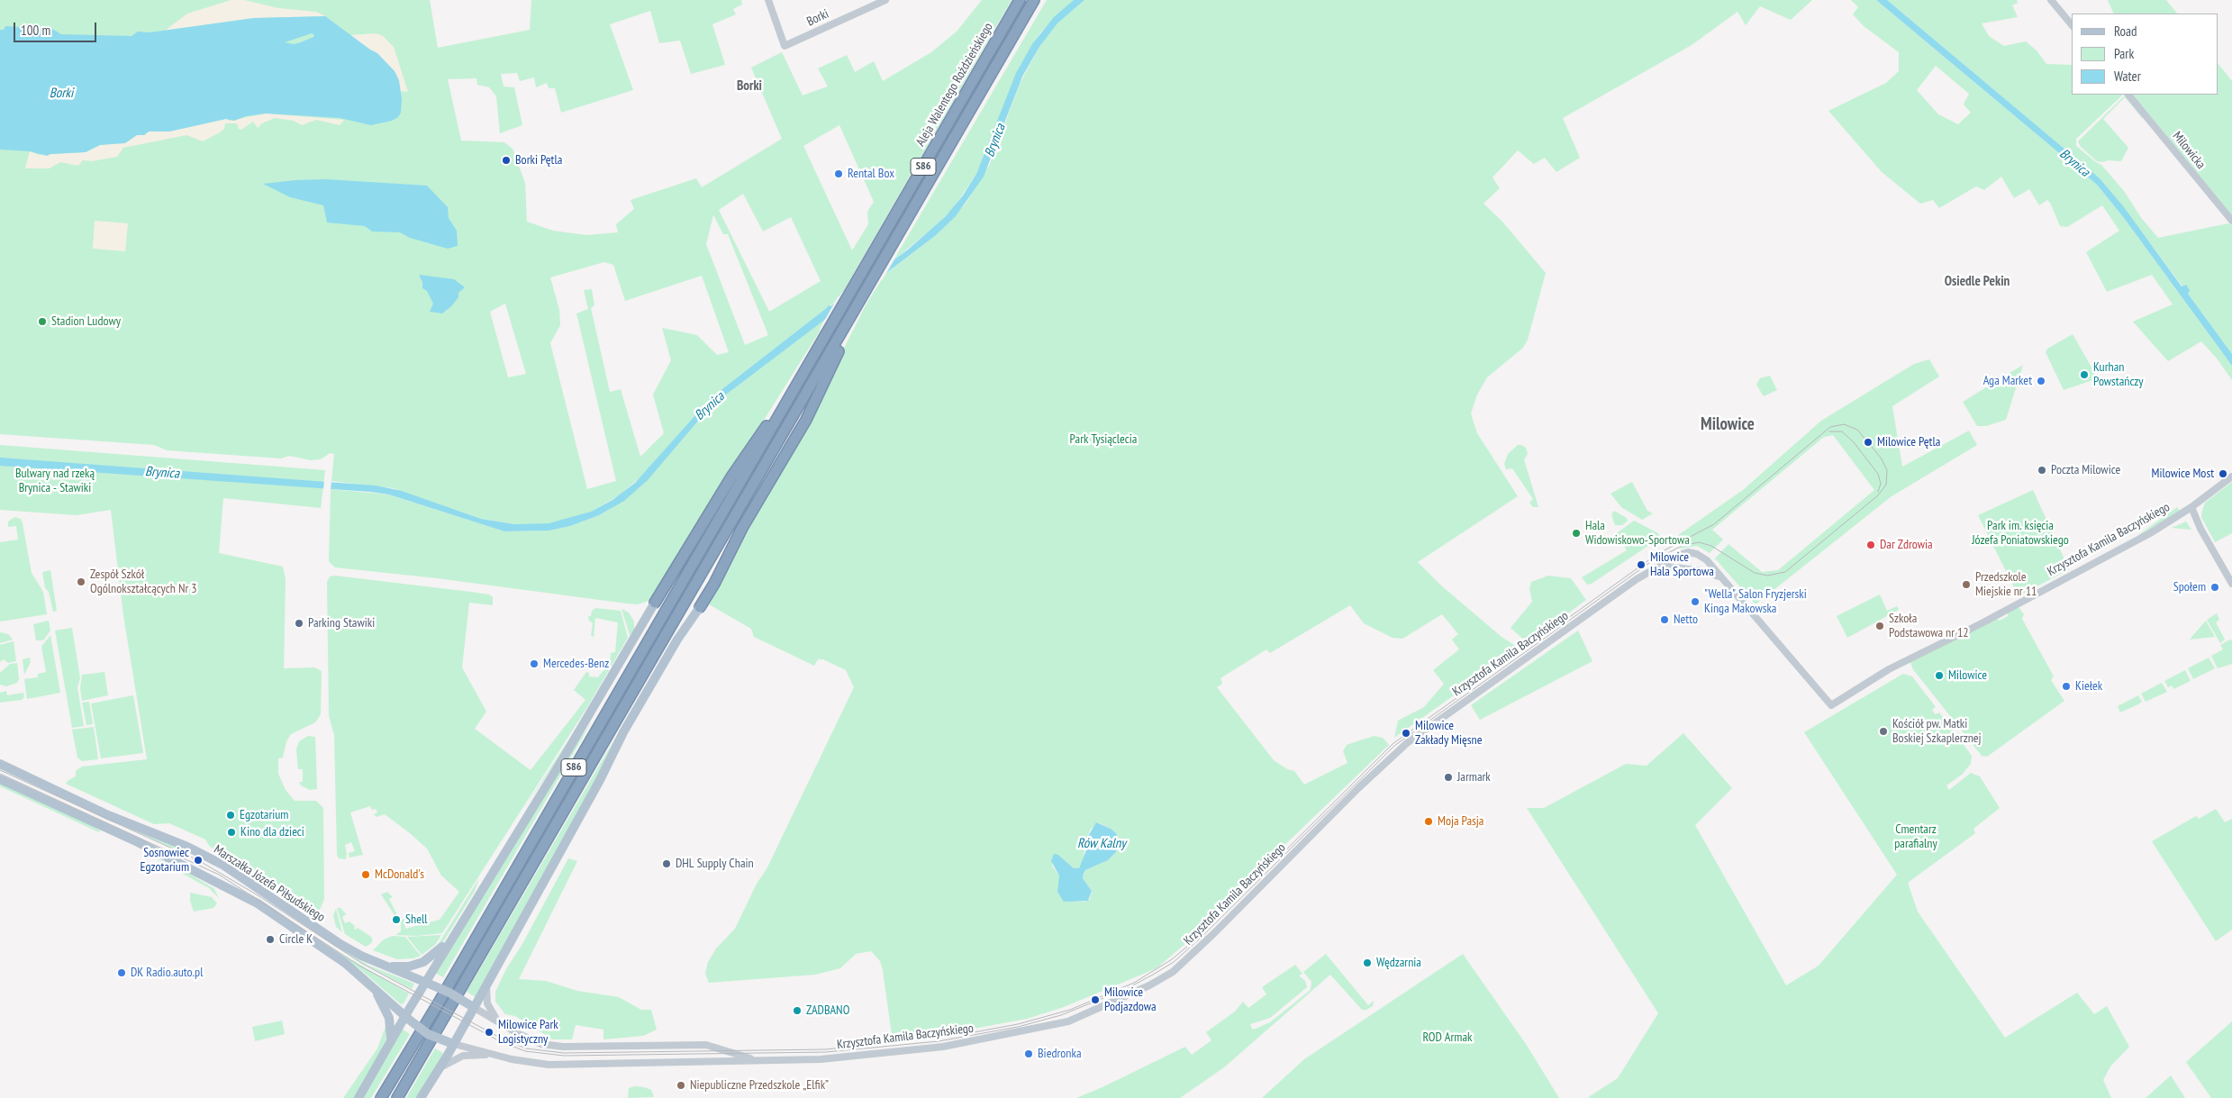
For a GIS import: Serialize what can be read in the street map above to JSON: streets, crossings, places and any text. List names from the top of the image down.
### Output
{
  "streets": {
    "highway": ["Aleja Walentego Roździeńskiego", "S86"],
    "main road": ["Krzysztofa Kamila Baczyńskiego", "Marszałka Józefa Piłsudskiego"],
    "street": ["Borki", "Milowicka"]
  },
  "crossings": [
    ["Aleja Walentego Roździeńskiego", "S86"],
    ["Krzysztofa Kamila Baczyńskiego", "Marszałka Józefa Piłsudskiego"]
  ],
  "districts": ["Borki", "Osiedle Pekin", "Milowice"],
  "water": ["Borki", "Brynica", "Rów Kalny"],
  "parks": [
    "Park Tysiąclecia",
    "Bulwary nad rzeką Brynica - Stawiki",
    "Park im. księcia Józefa Poniatowskiego",
    "Cmentarz parafialny",
    "ROD Armak"
  ],
  "places": [
    "Borki Pętla",
    "Rental Box",
    "Stadion Ludowy",
    "Kurhan Powstańczy",
    "Aga Market",
    "Milowice Pętla",
    "Poczta Milowice",
    "Milowice Most",
    "Hala Widowiskowo-Sportowa",
    "Dar Zdrowia",
    "Milowice Hala Sportowa",
    "Zespół Szkół Ogólnokształcących Nr 3",
    "Przedszkole Miejskie nr 11",
    "Społem",
    "\"Wella\" Salon Fryzjerski Kinga Makowska",
    "Netto",
    "Parking Stawiki",
    "Szkoła Podstawowa nr 12",
    "Mercedes-Benz",
    "Milowice",
    "Kiełek",
    "Kościół pw. Matki Boskiej Szkaplerznej",
    "Milowice Zakłady Mięsne",
    "Jarmark",
    "Egzotarium",
    "Moja Pasja",
    "Kino dla dzieci",
    "Sosnowiec Egzotarium",
    "DHL Supply Chain",
    "McDonald's",
    "Shell",
    "Circle K",
    "Wędzarnia",
    "DK Radio.auto.pl",
    "Milowice Podjazdowa",
    "ZADBANO",
    "Milowice Park Logistyczny",
    "Biedronka",
    "Niepubliczne Przedszkole „Elfik”"
  ],
  "legend": ["Road", "Park", "Water"],
  "scale_bar": "100 m"
}
